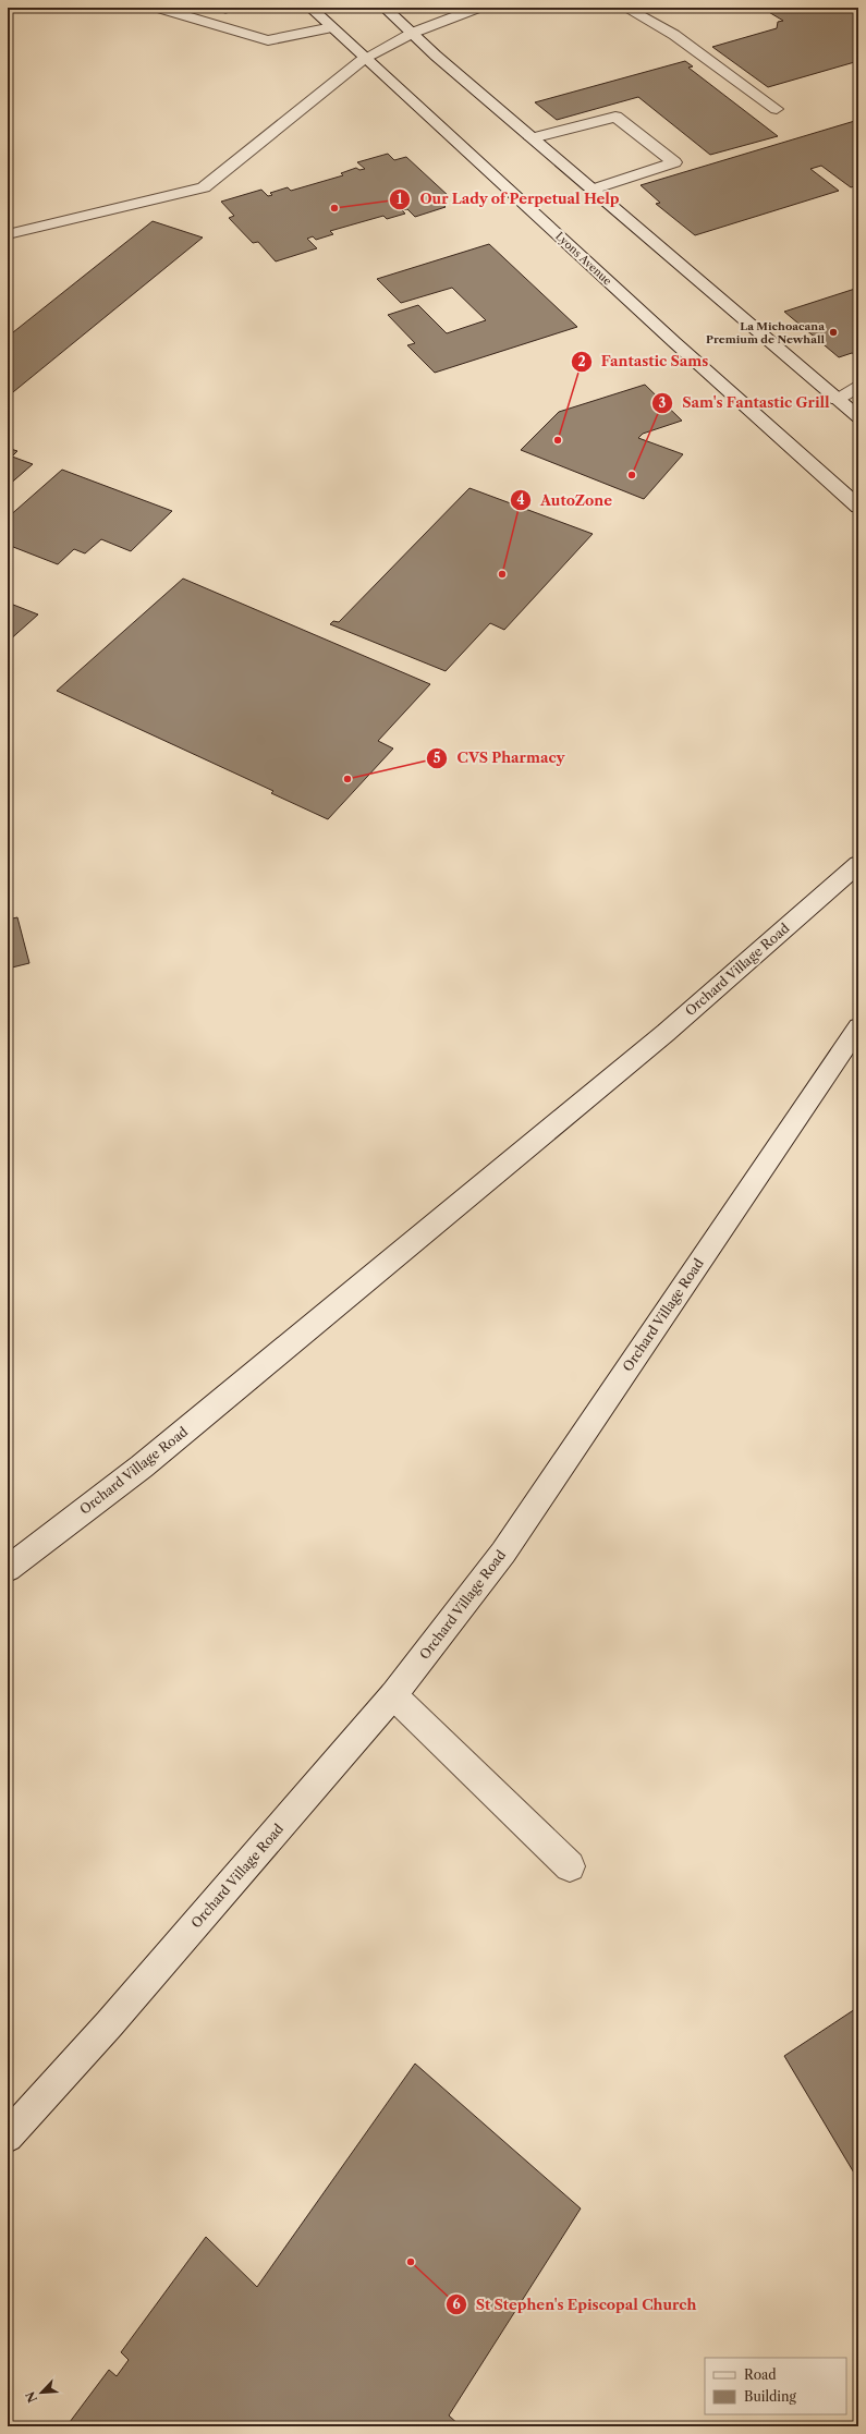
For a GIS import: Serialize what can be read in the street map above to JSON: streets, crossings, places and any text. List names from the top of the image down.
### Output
{
  "streets": {
    "main road": ["Lyons Avenue", "Orchard Village Road"]
  },
  "places": [
    "Our Lady of Perpetual Help",
    "La Michoacana Premium de Newhall",
    "Fantastic Sams",
    "Sam's Fantastic Grill",
    "AutoZone",
    "CVS Pharmacy",
    "St Stephen's Episcopal Church"
  ],
  "legend": ["Road", "Building"],
  "north": "bottom left"
}
